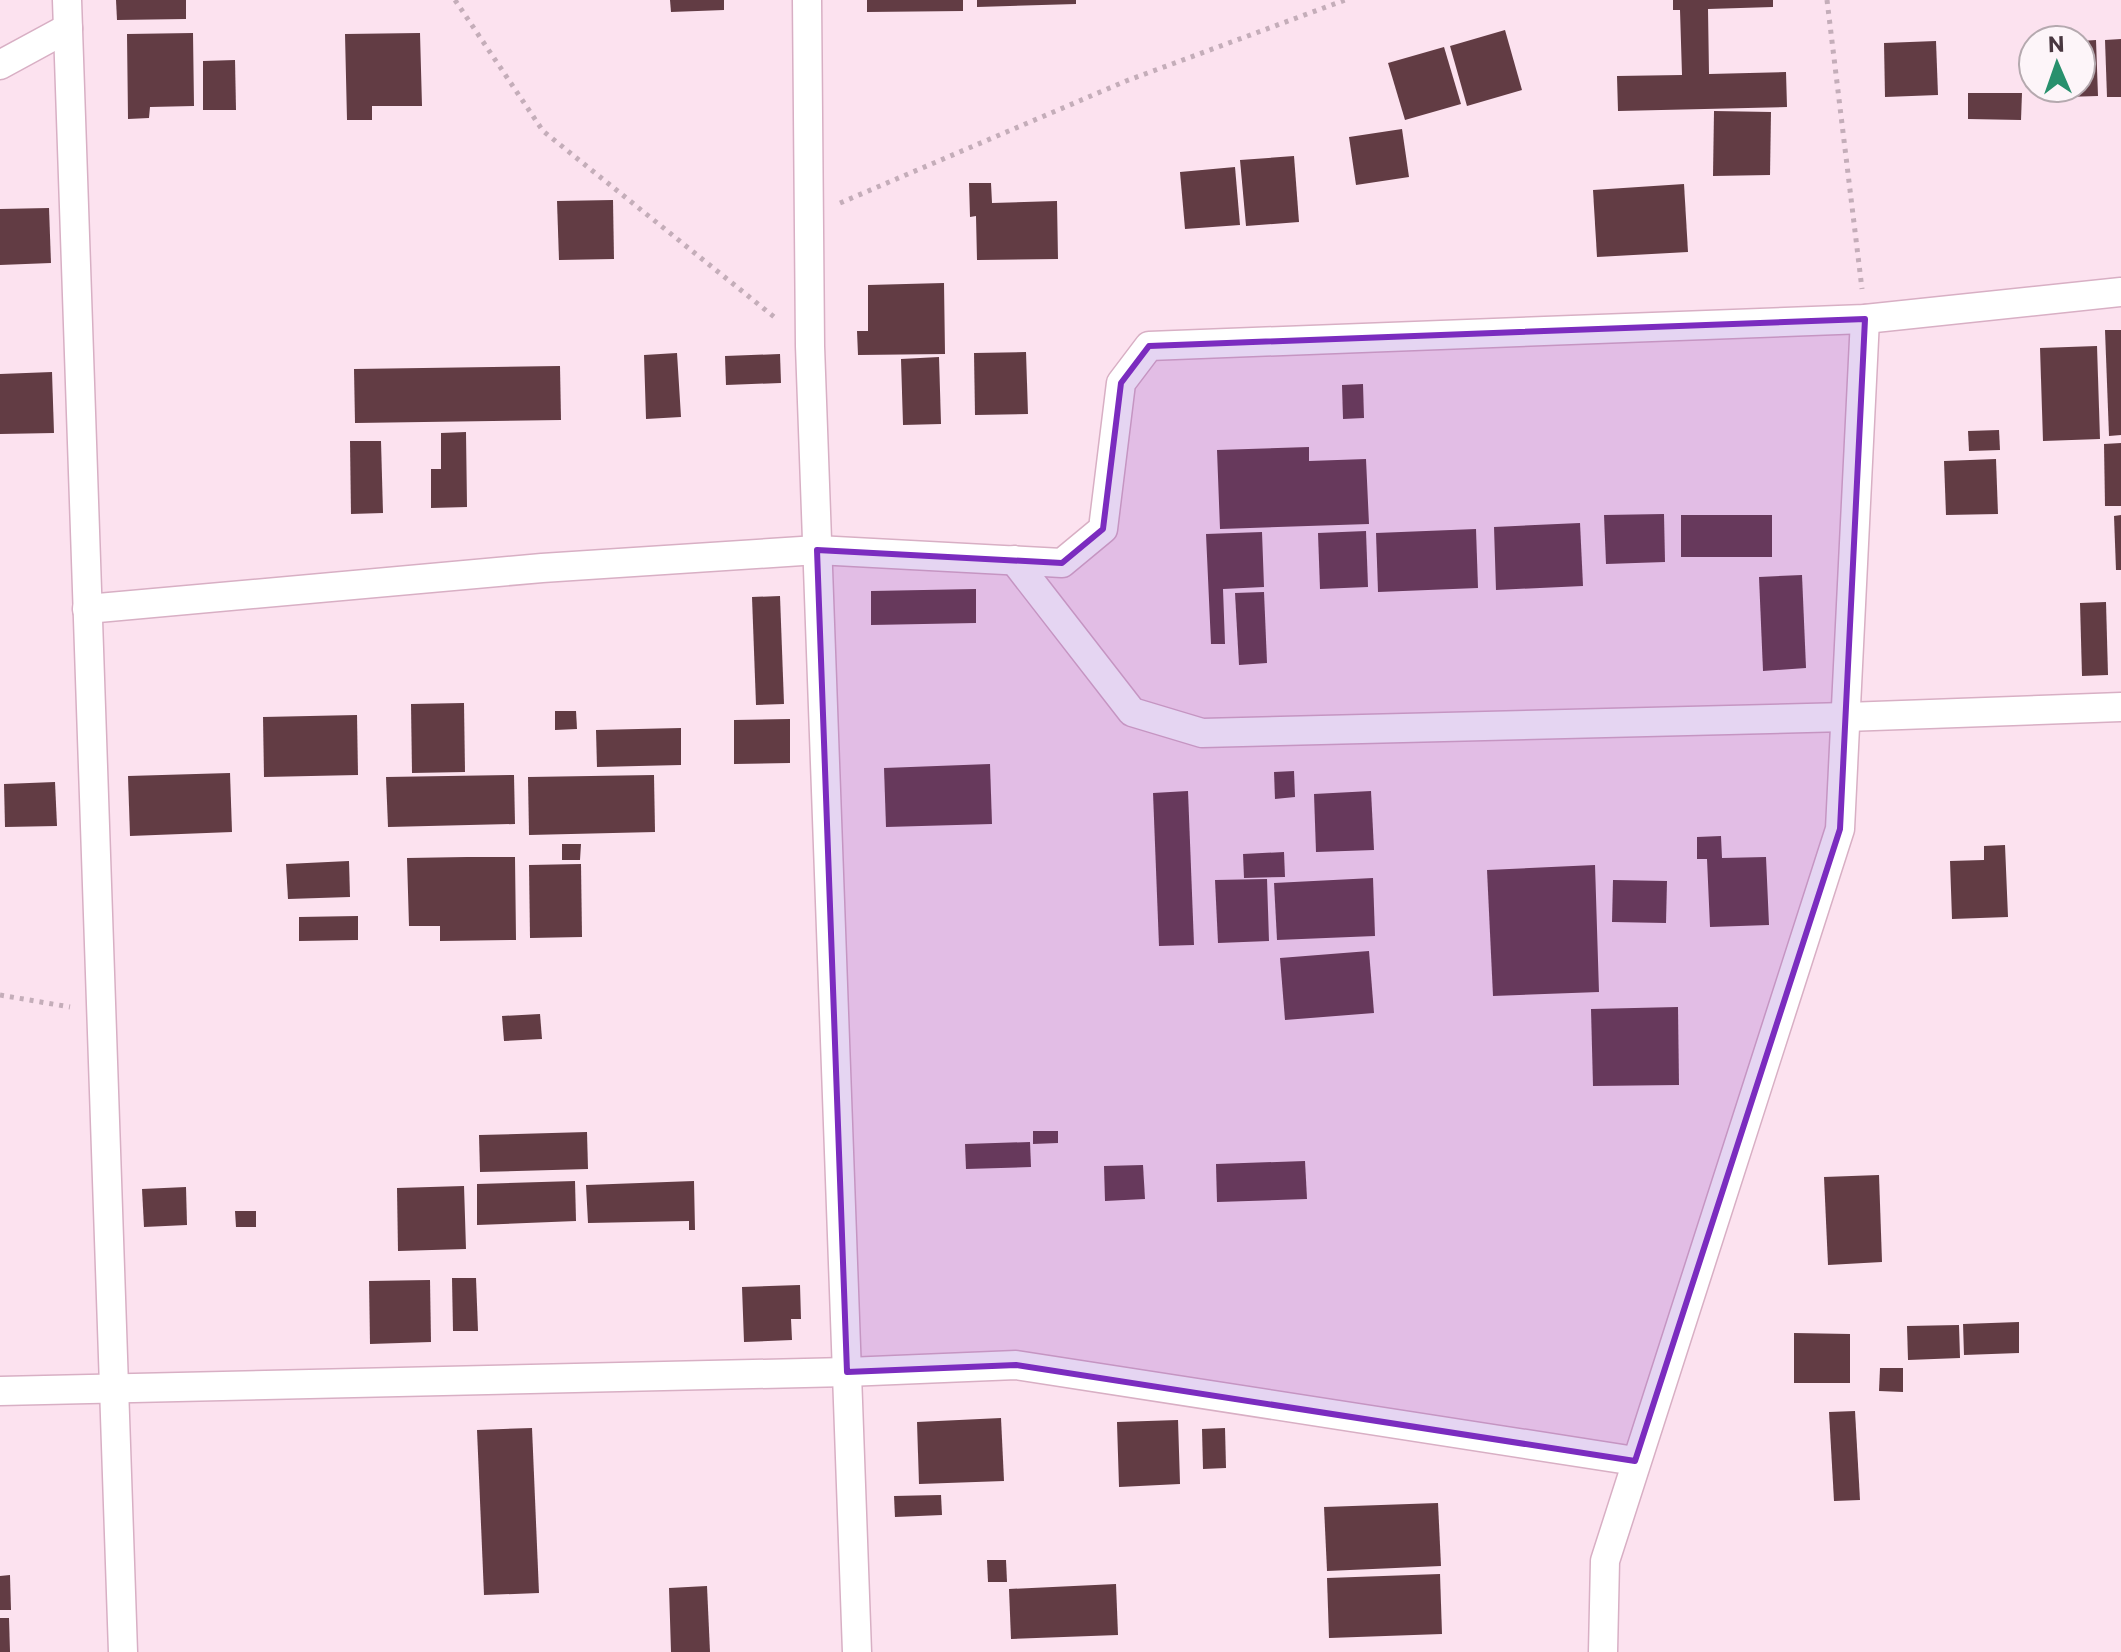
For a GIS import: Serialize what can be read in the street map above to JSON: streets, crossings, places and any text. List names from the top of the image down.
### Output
{
  "north": "top"
}
